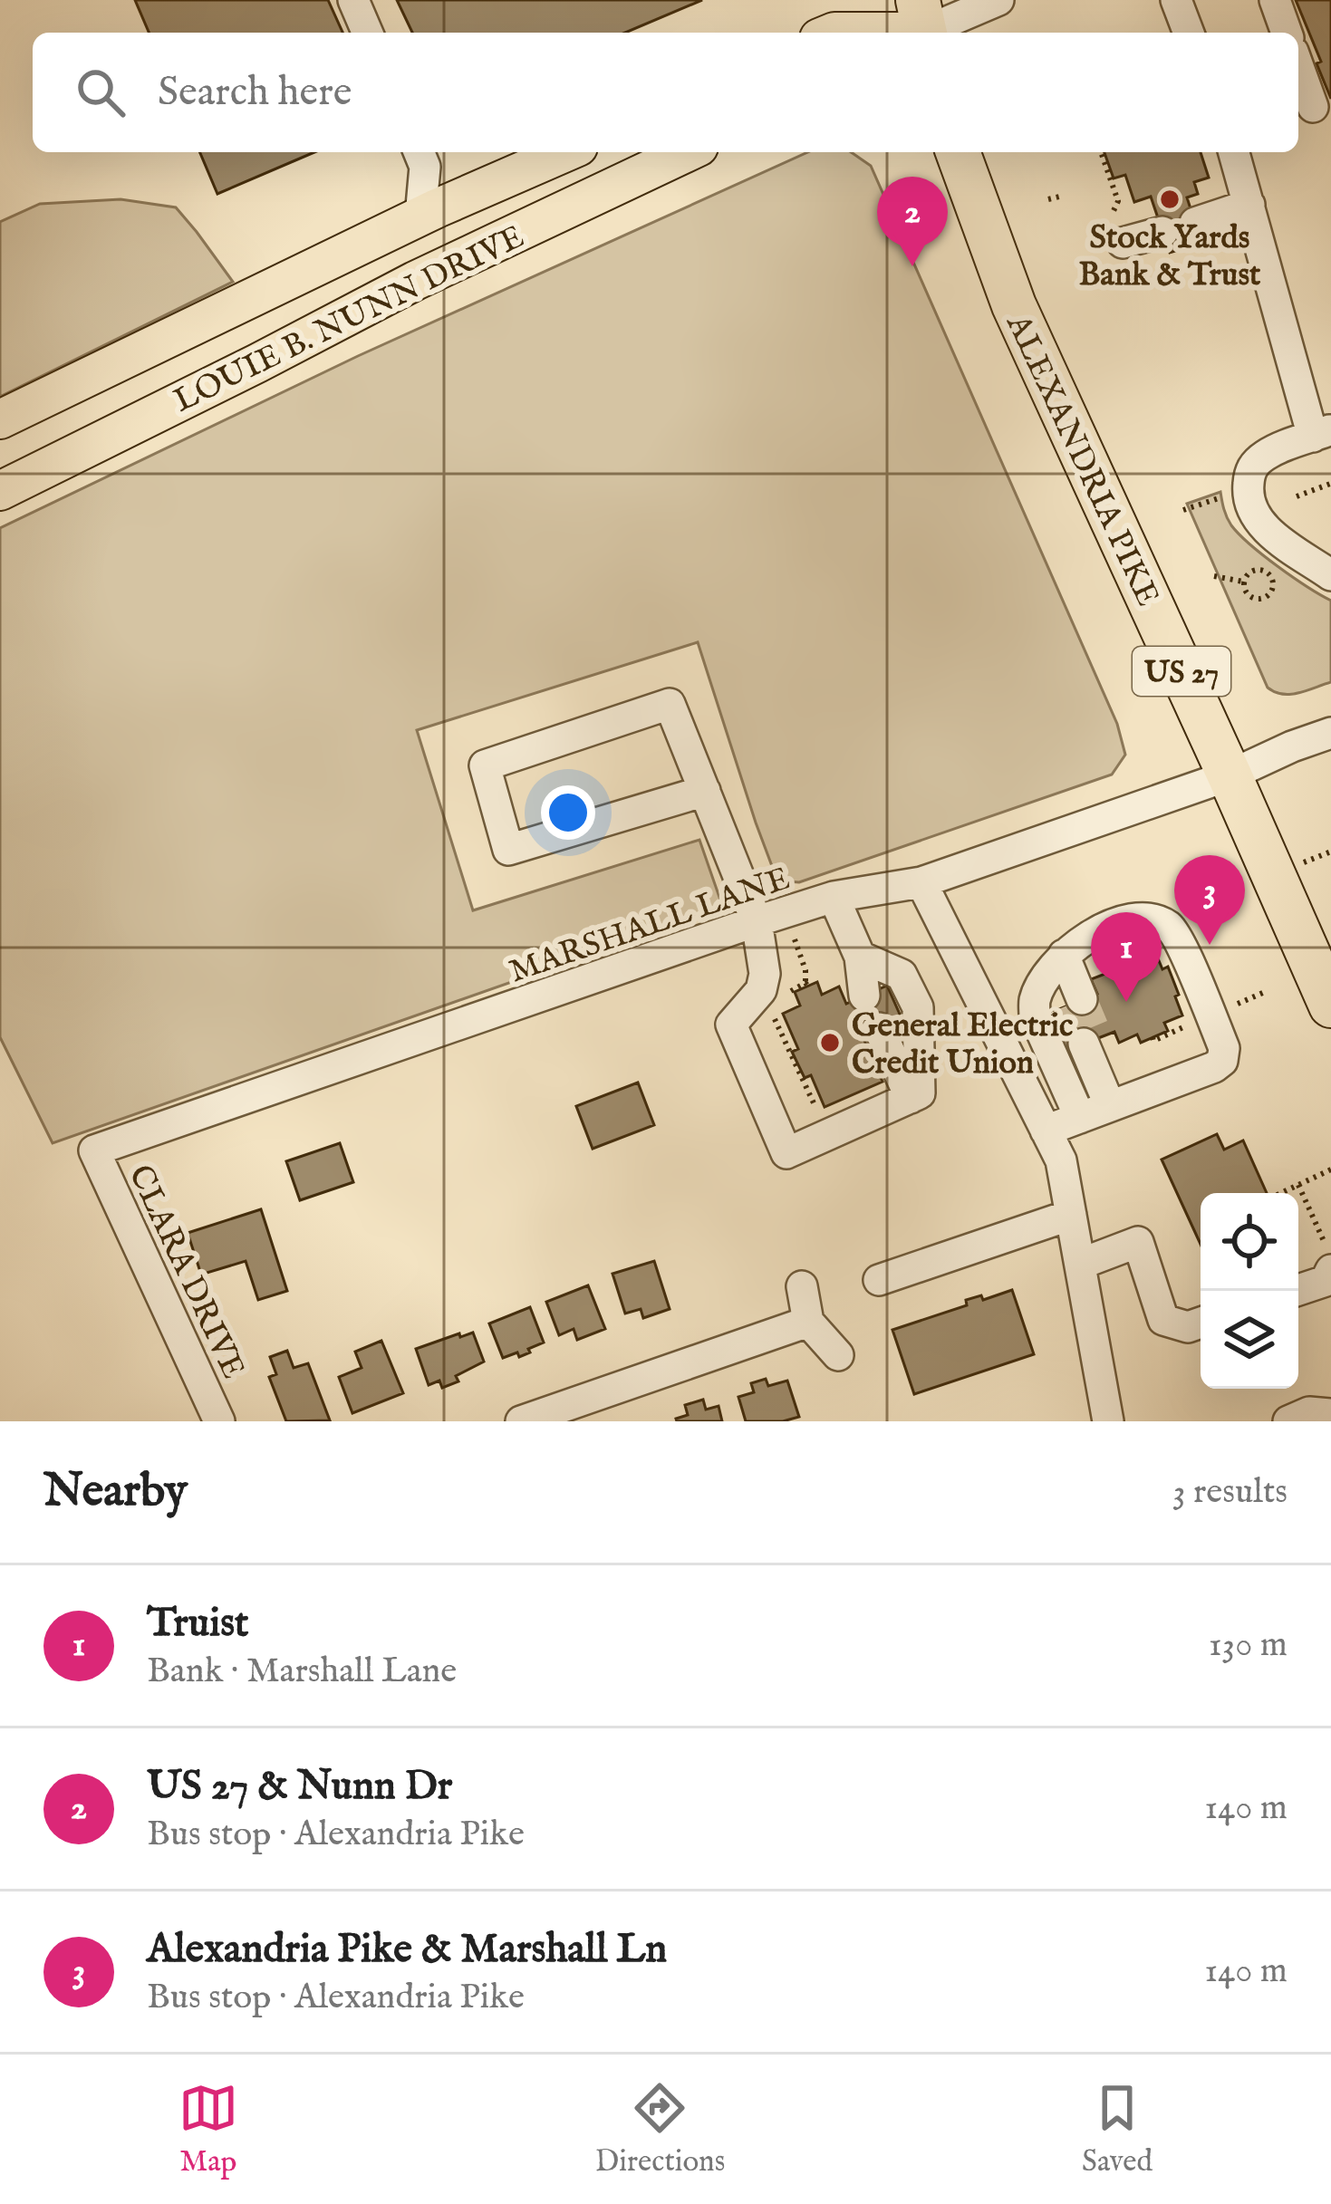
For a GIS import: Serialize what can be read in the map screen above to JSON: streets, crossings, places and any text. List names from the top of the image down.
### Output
{
  "streets": {
    "highway": ["ALEXANDRIA PIKE", "US 27"],
    "main road": ["LOUIE B. NUNN DRIVE"],
    "street": ["MARSHALL LANE", "CLARA DRIVE"]
  },
  "crossings": [
    ["ALEXANDRIA PIKE", "MARSHALL LANE"],
    ["MARSHALL LANE", "CLARA DRIVE"]
  ],
  "places": ["Stock Yards Bank & Trust", "General Electric Credit Union"],
  "page": {
    "search": "Search here",
    "pins": ["2", "3", "1"],
    "heading": ["Nearby", "3 results"],
    "list": [
      {
        "mark": "1",
        "name": "Truist",
        "note": "Bank · Marshall Lane",
        "value": "130 m"
      },
      {
        "mark": "2",
        "name": "US 27 & Nunn Dr",
        "note": "Bus stop · Alexandria Pike",
        "value": "140 m"
      },
      {
        "mark": "3",
        "name": "Alexandria Pike & Marshall Ln",
        "note": "Bus stop · Alexandria Pike",
        "value": "140 m"
      }
    ],
    "nav": ["Map", "Directions", "Saved"]
  }
}
